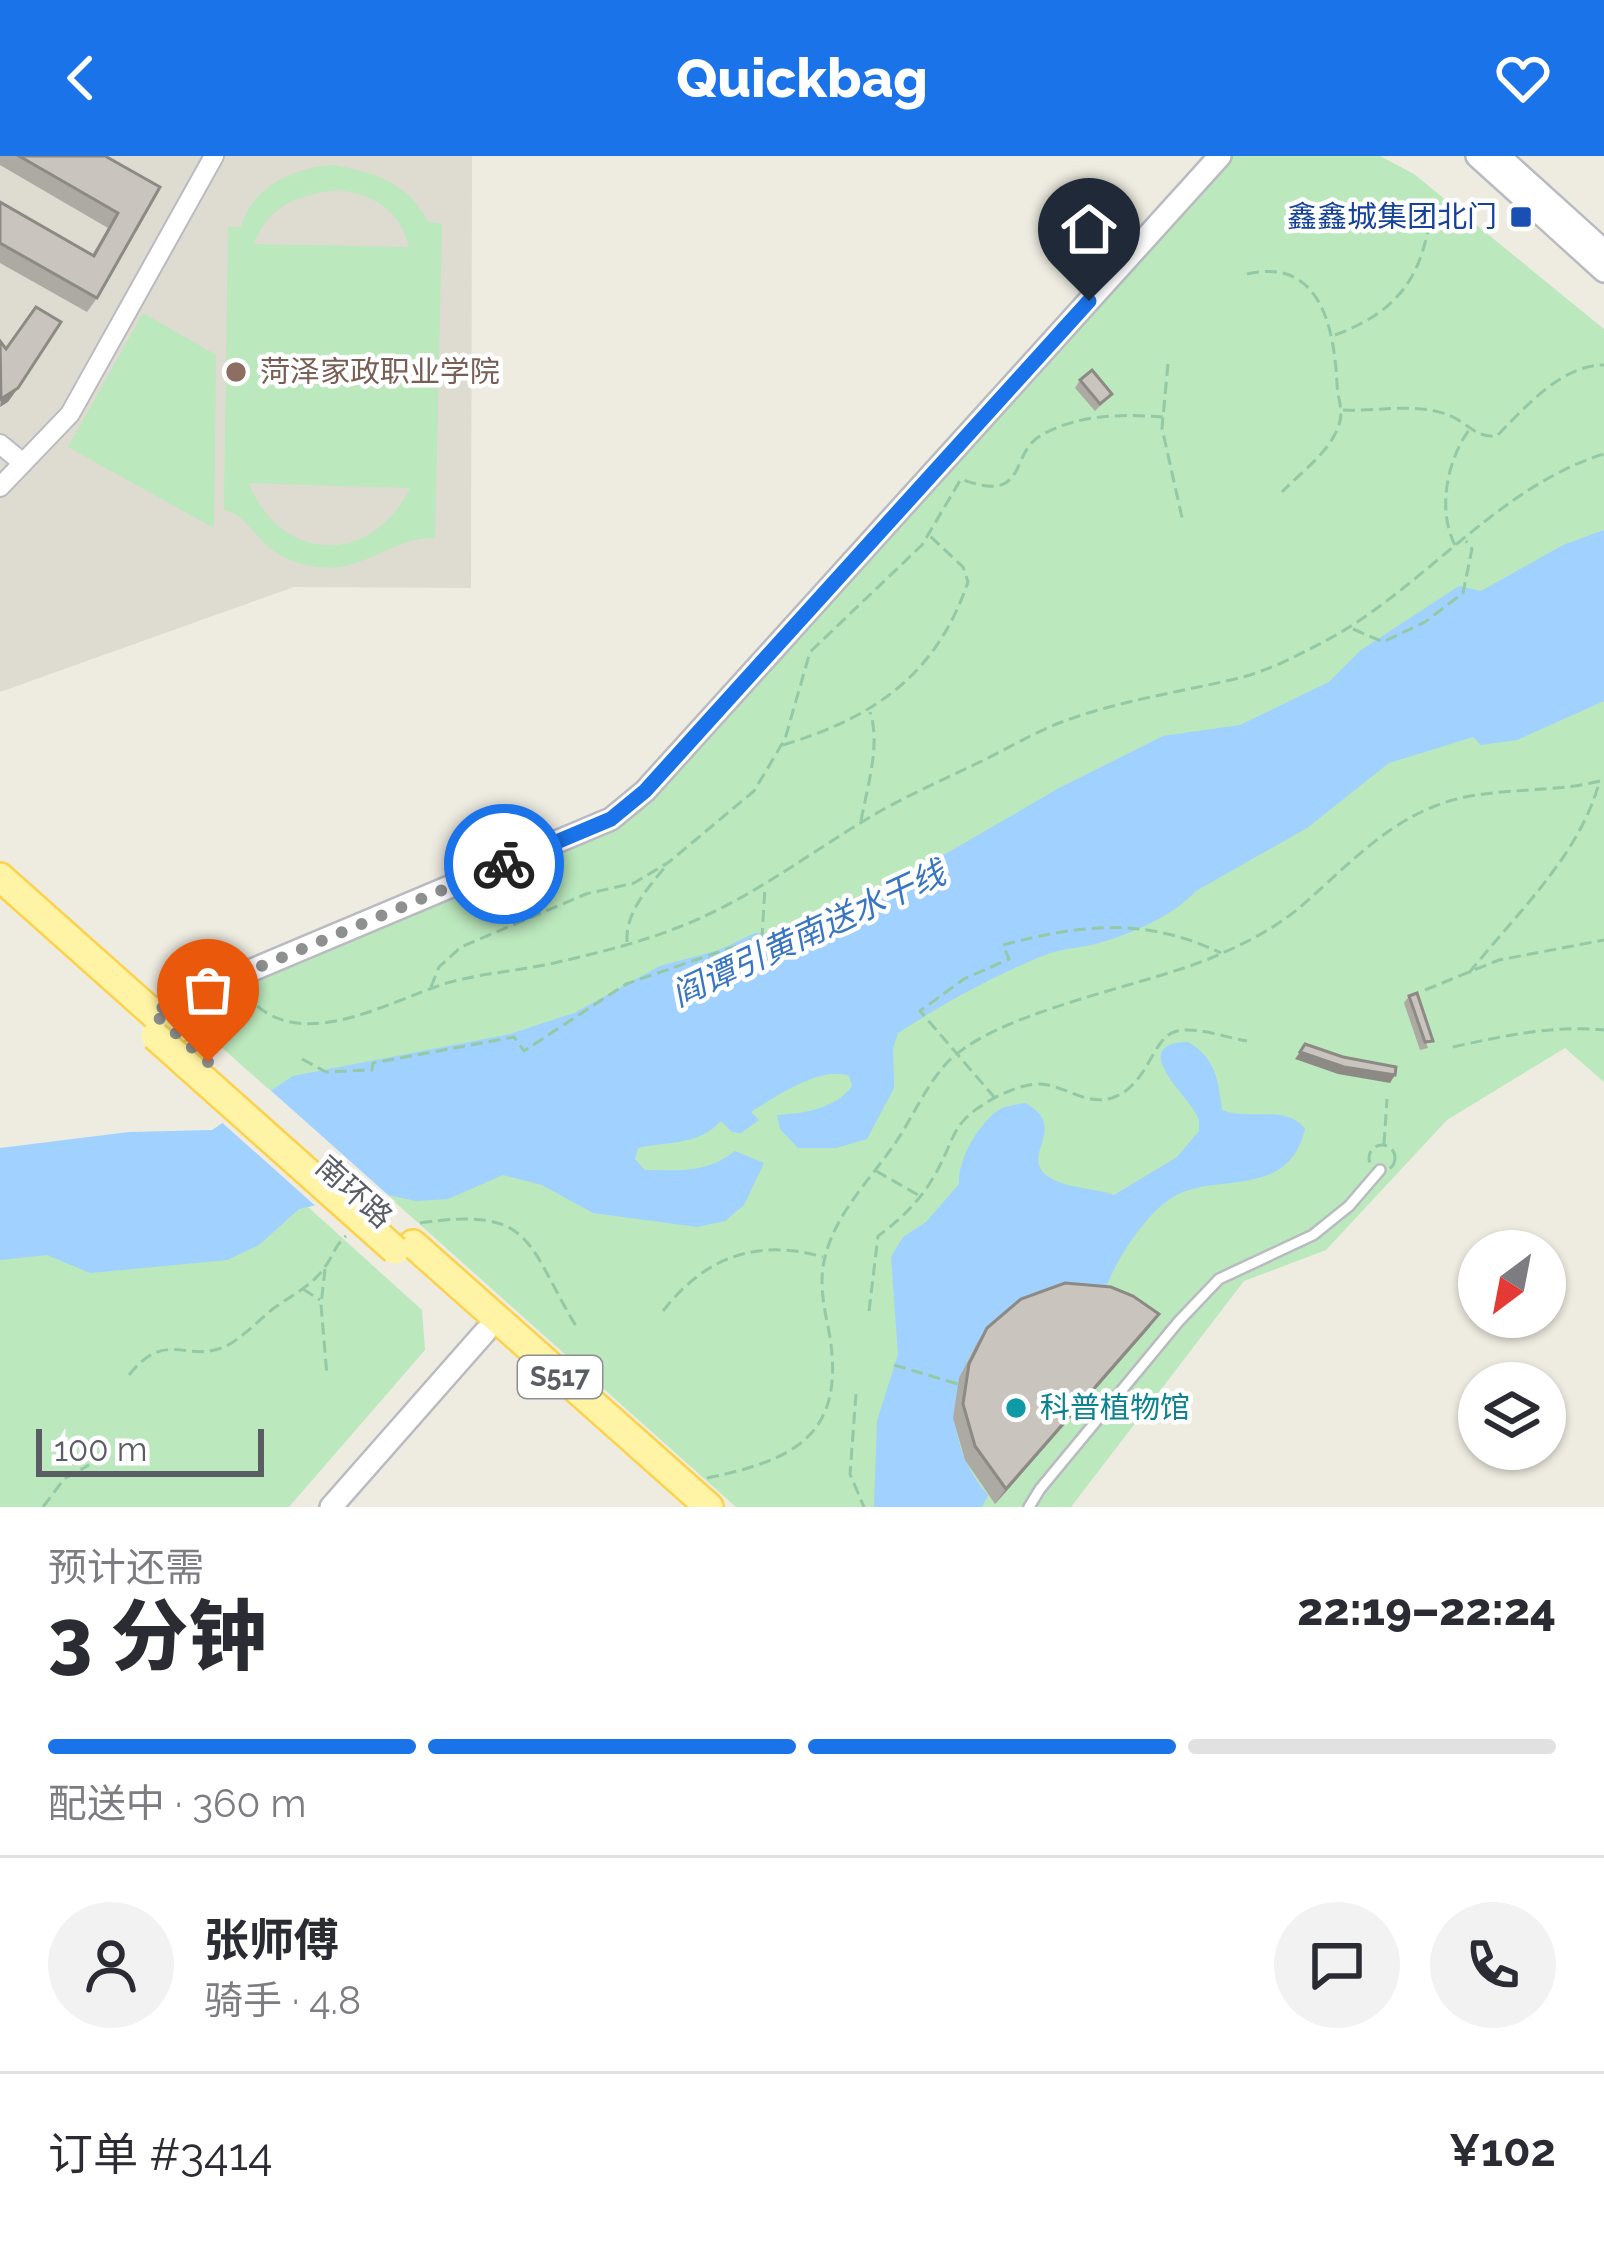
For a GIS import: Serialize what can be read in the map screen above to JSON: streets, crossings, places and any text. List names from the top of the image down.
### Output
{
  "streets": {
    "main road": ["南环路", "S517"]
  },
  "water": ["阎谭引黄南送水干线"],
  "places": {
    "transit": ["鑫鑫城集团北门"],
    "other": ["菏泽家政职业学院", "科普植物馆"]
  },
  "scale_bar": "100 m",
  "north": "bottom left",
  "page": {
    "header": "Quickbag",
    "scale": "100 m",
    "heading": ["3 分钟", "预计还需", "22:19–22:24"],
    "panel": [
      "张师傅",
      "骑手 · 4.8",
      "订单 #3414",
      "¥102"
    ],
    "bar": "配送中 · 360 m"
  }
}
